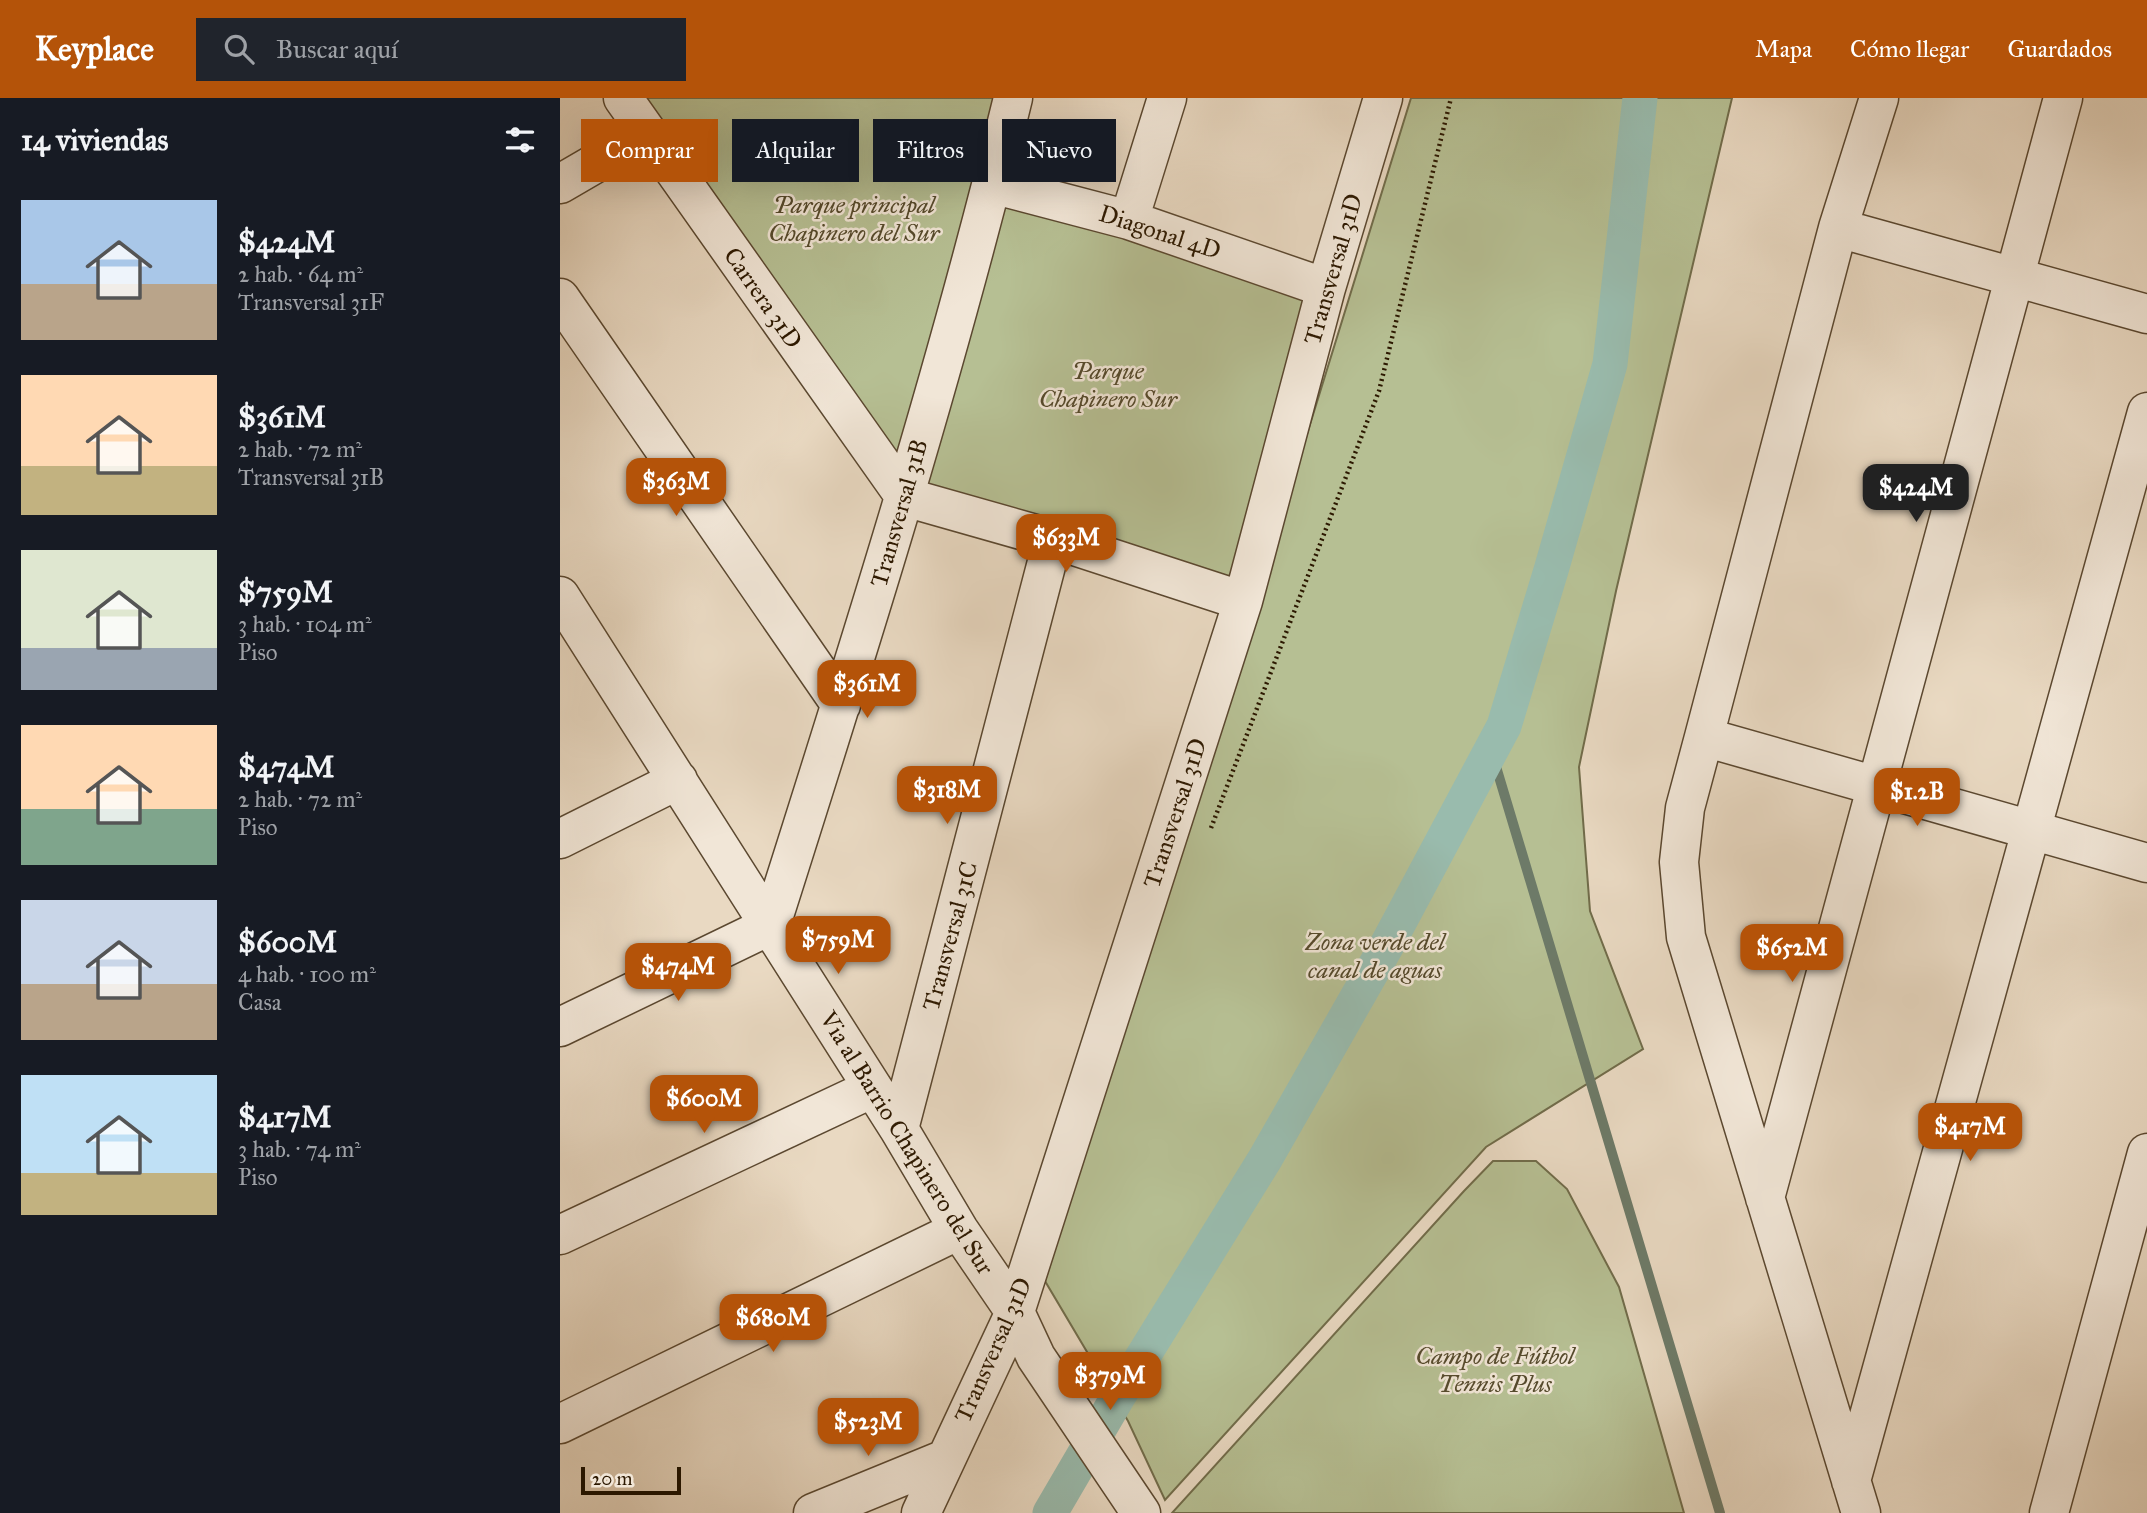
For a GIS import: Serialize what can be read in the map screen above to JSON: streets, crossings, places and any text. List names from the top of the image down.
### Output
{
  "streets": {
    "street": [
      "Diagonal 4D",
      "Transversal 31D",
      "Carrera 31D",
      "Transversal 31B",
      "Transversal 31C",
      "Via al Barrio Chapinero del Sur"
    ]
  },
  "crossings": [
    ["Diagonal 4D", "Transversal 31D"],
    ["Diagonal 4D", "Transversal 31B"],
    ["Transversal 31D", "Via al Barrio Chapinero del Sur"],
    ["Carrera 31D", "Transversal 31B"],
    ["Transversal 31B", "Via al Barrio Chapinero del Sur"],
    ["Transversal 31C", "Via al Barrio Chapinero del Sur"]
  ],
  "parks": [
    "Parque principal Chapinero del Sur",
    "Parque Chapinero Sur",
    "Zona verde del canal de aguas",
    "Campo de Fútbol Tennis Plus"
  ],
  "scale_bar": "20 m",
  "page": {
    "header": "Keyplace",
    "search": "Buscar aquí",
    "nav": ["Mapa", "Cómo llegar", "Guardados"],
    "heading": "14 viviendas",
    "chip": [
      "Comprar",
      "Alquilar",
      "Filtros",
      "Nuevo"
    ],
    "list": [
      {
        "name": "$424M",
        "note": "2 hab. · 64 m² · Transversal 31F"
      },
      {
        "name": "$361M",
        "note": "2 hab. · 72 m² · Transversal 31B"
      },
      {
        "name": "$759M",
        "note": "3 hab. · 104 m² · Piso"
      },
      {
        "name": "$474M",
        "note": "2 hab. · 72 m² · Piso"
      },
      {
        "name": "$600M",
        "note": "4 hab. · 100 m² · Casa"
      },
      {
        "name": "$417M",
        "note": "3 hab. · 74 m² · Piso"
      }
    ],
    "price": [
      "$363M",
      "$424M",
      "$633M",
      "$361M",
      "$318M",
      "$1.2B",
      "$759M",
      "$652M",
      "$474M",
      "$600M",
      "$417M",
      "$680M",
      "$379M",
      "$523M"
    ],
    "scale": "20 m"
  }
}
